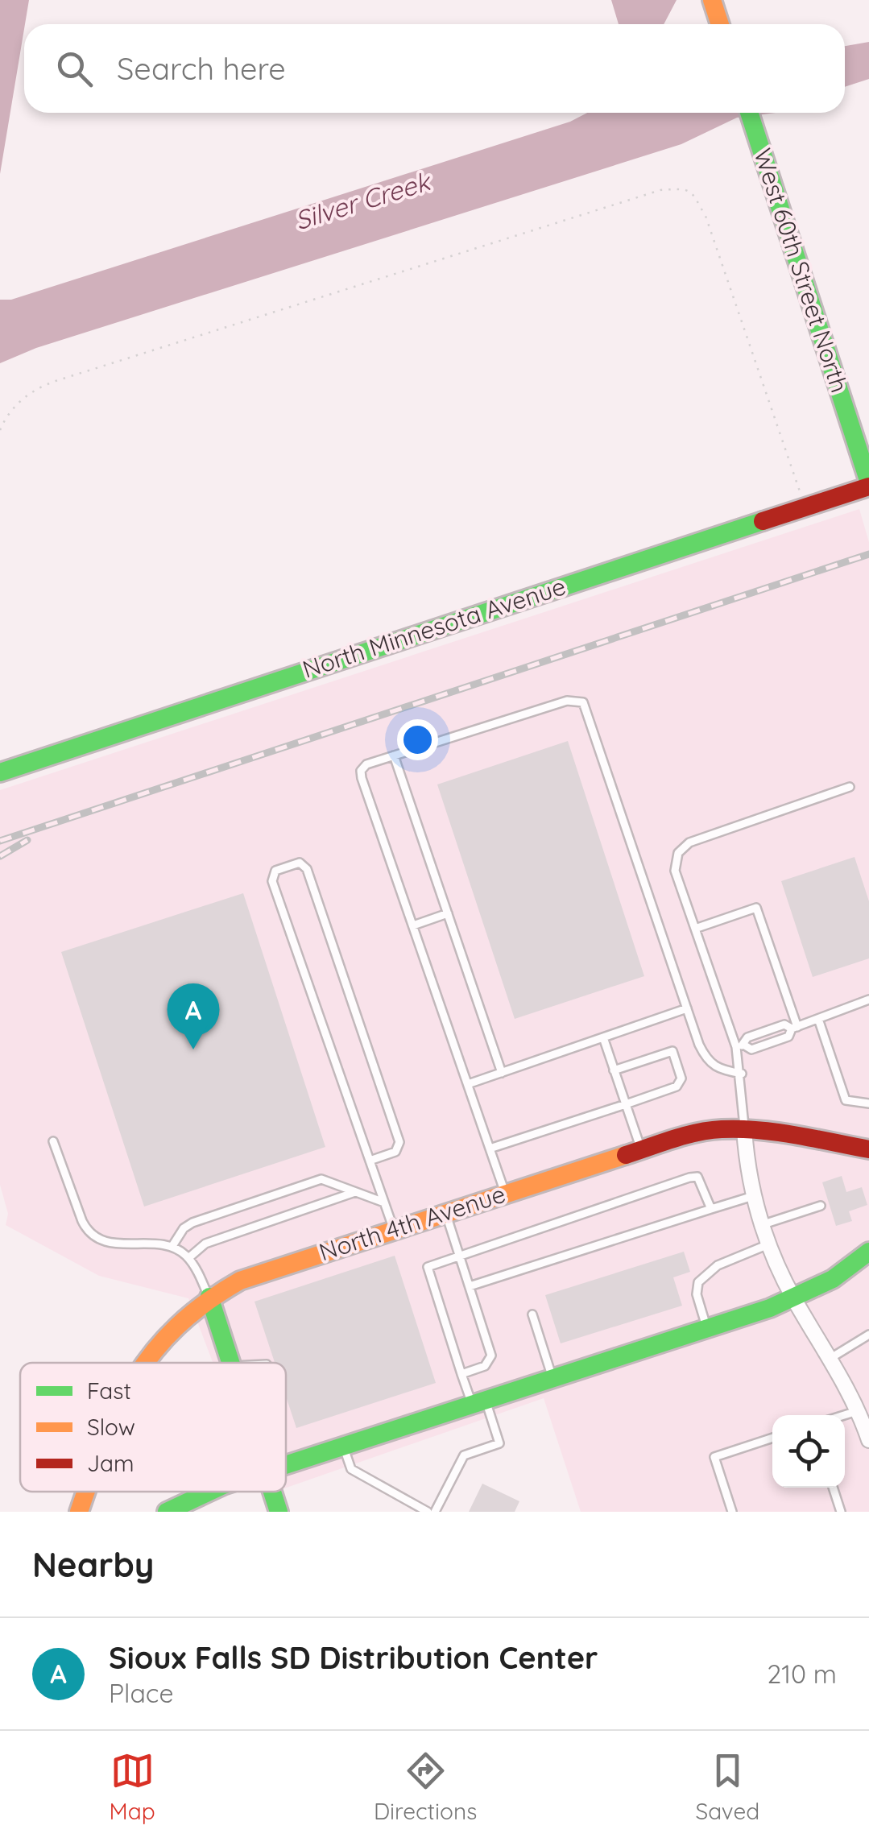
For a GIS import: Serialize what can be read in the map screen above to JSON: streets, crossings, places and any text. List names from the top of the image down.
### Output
{
  "streets": {
    "street": ["West 60th Street North", "North Minnesota Avenue", "North 4th Avenue"]
  },
  "crossings": [
    ["West 60th Street North", "North Minnesota Avenue"]
  ],
  "water": ["Silver Creek"],
  "legend": ["Fast", "Slow", "Jam"],
  "page": {
    "search": "Search here",
    "pins": "A",
    "heading": "Nearby",
    "list": [
      {
        "mark": "A",
        "name": "Sioux Falls SD Distribution Center",
        "note": "Place",
        "value": "210 m"
      }
    ],
    "nav": ["Map", "Directions", "Saved"]
  }
}
